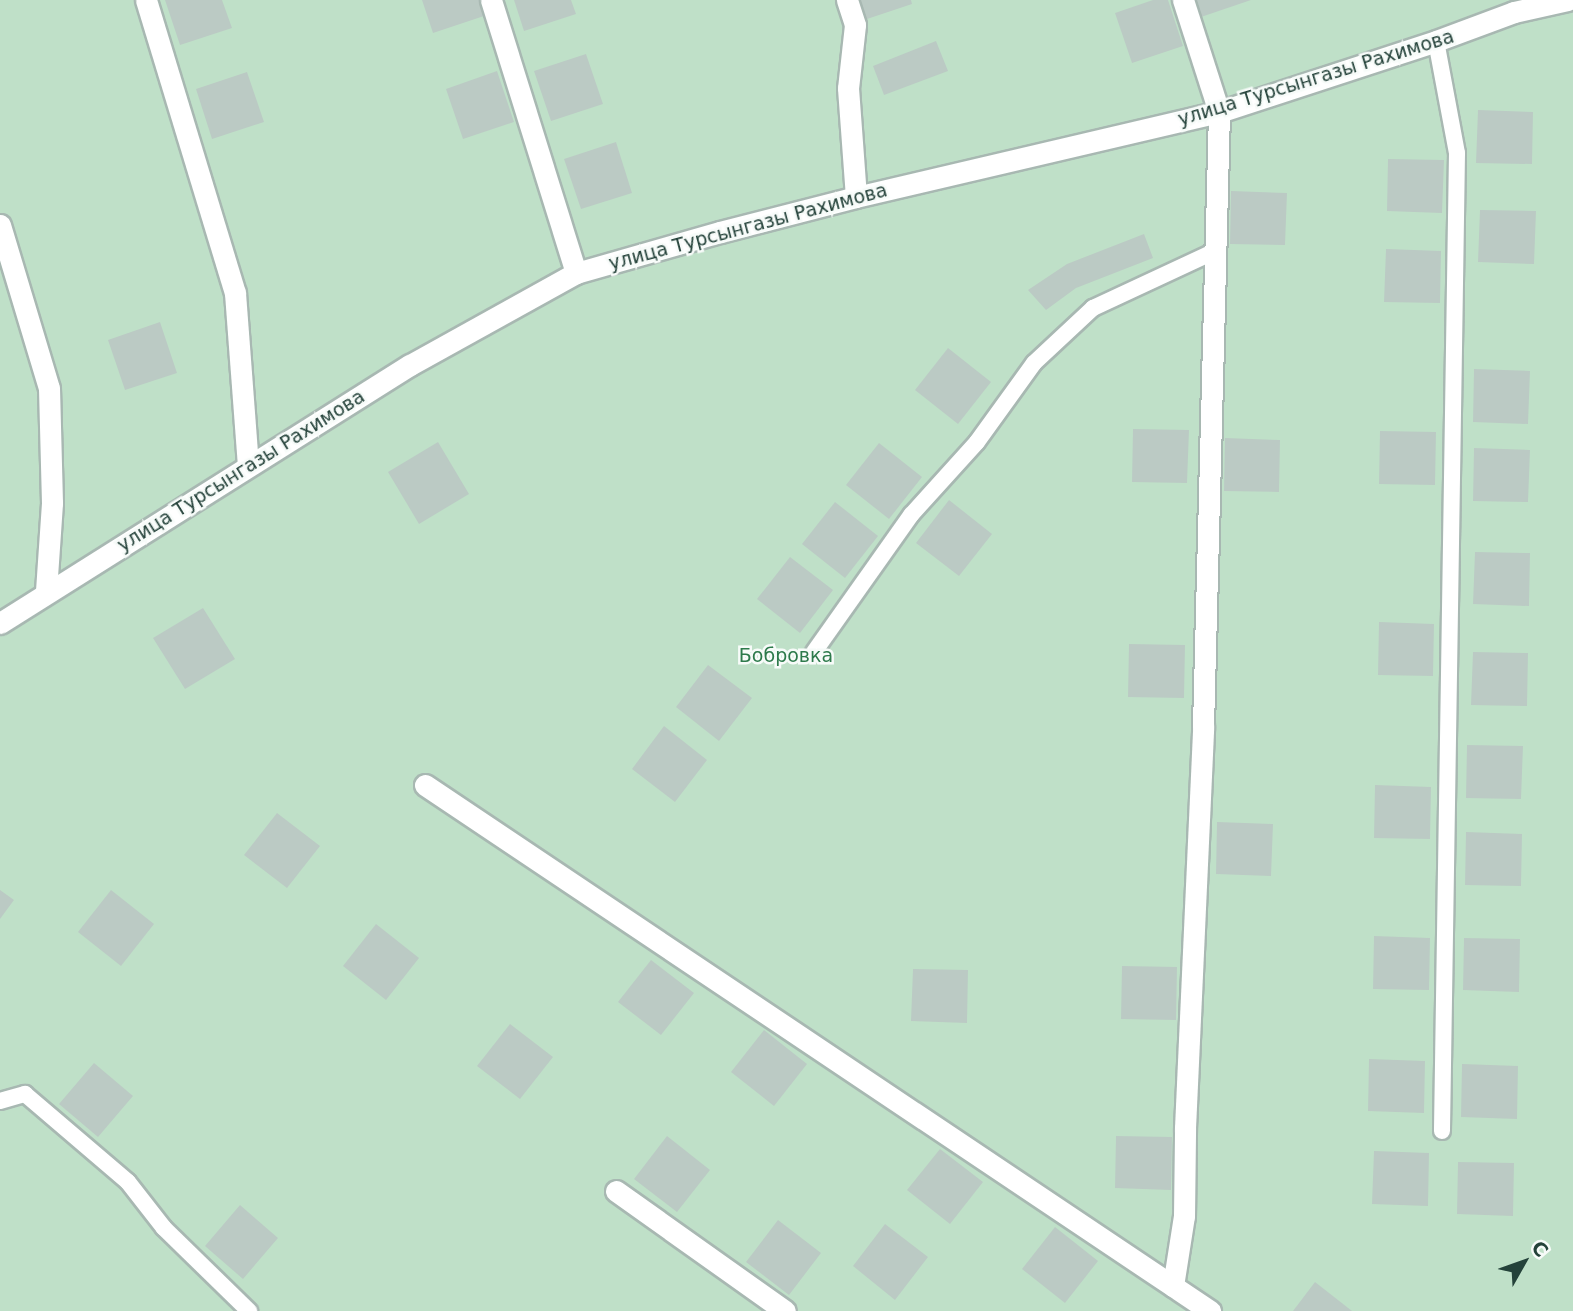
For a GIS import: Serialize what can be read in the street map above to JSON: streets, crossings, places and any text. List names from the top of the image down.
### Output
{
  "streets": {
    "street": ["улица Турсынгазы Рахимова"]
  },
  "parks": ["Бобровка"],
  "north": "top right"
}
